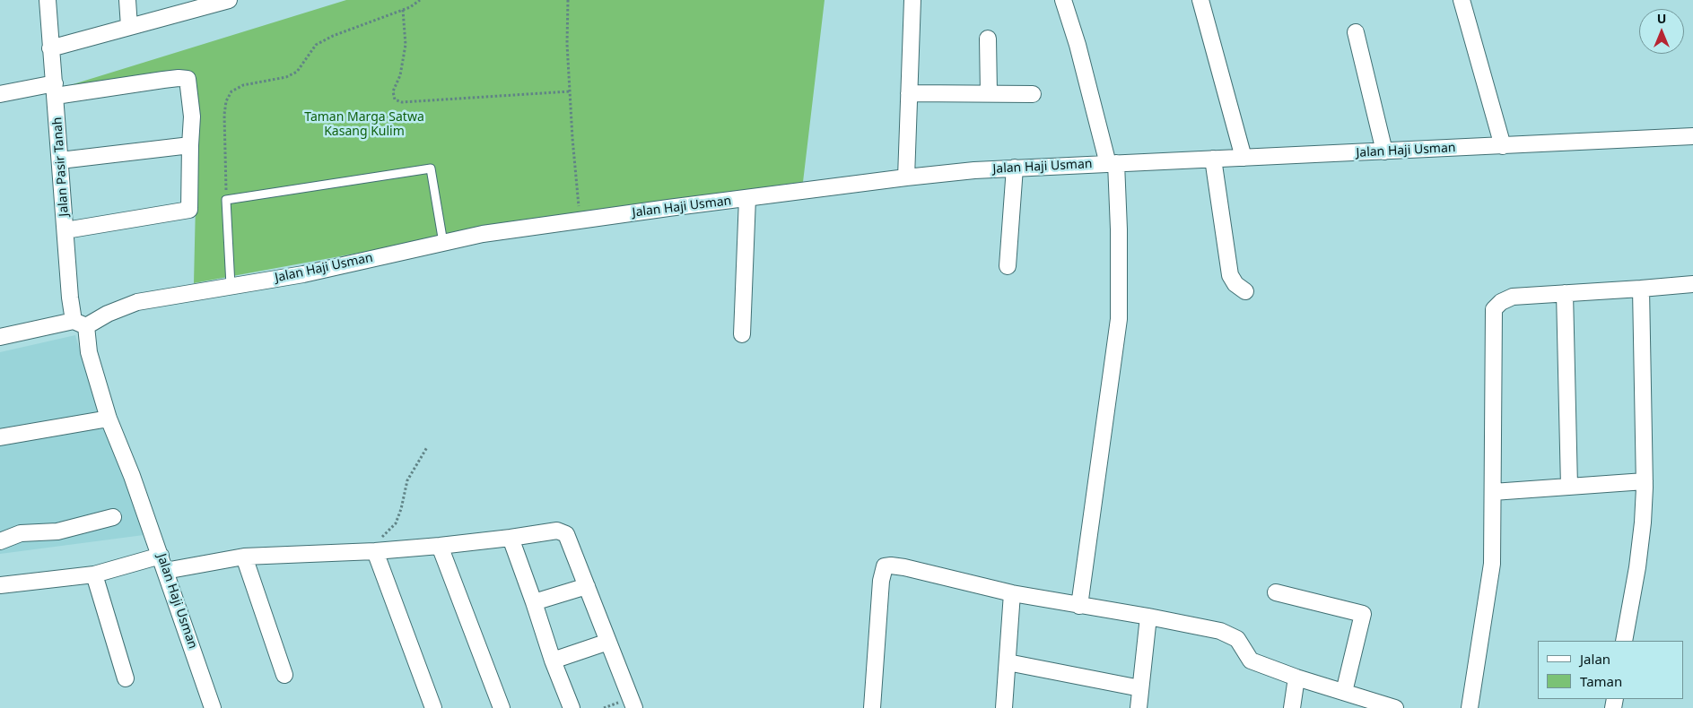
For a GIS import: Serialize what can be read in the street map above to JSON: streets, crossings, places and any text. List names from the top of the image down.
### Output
{
  "streets": {
    "street": ["Jalan Haji Usman", "Jalan Pasir Tanah"]
  },
  "crossings": [
    ["Jalan Haji Usman", "Jalan Pasir Tanah"]
  ],
  "parks": ["Taman Marga Satwa Kasang Kulim"],
  "legend": ["Jalan", "Taman"],
  "north": "top"
}
